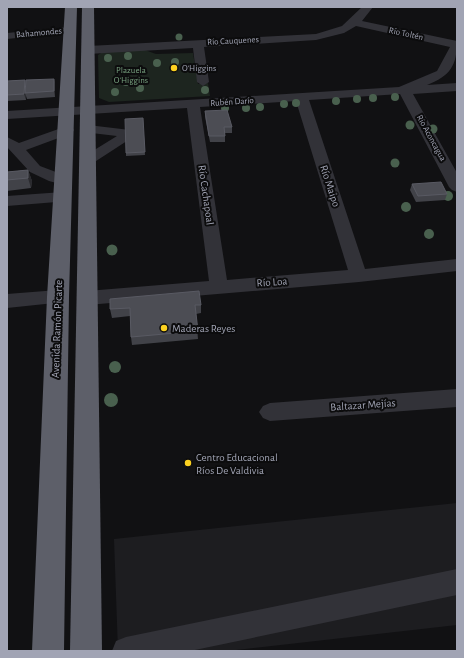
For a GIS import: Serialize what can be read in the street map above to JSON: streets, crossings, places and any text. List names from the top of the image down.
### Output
{
  "streets": {
    "highway": ["Avenida Ramón Picarte"],
    "street": [
      "Bahamondes",
      "Río Toltén",
      "Río Cauquenes",
      "Rubén Darío",
      "Río Aconcagua",
      "Río Maipo",
      "Río Cachapoal",
      "Río Loa",
      "Baltazar Mejías"
    ]
  },
  "crossings": [
    ["Bahamondes", "Avenida Ramón Picarte"],
    ["Río Toltén", "Río Cauquenes"],
    ["Río Cauquenes", "Avenida Ramón Picarte"],
    ["Rubén Darío", "Río Aconcagua"],
    ["Rubén Darío", "Río Maipo"],
    ["Rubén Darío", "Río Cachapoal"],
    ["Rubén Darío", "Avenida Ramón Picarte"],
    ["Río Maipo", "Río Loa"],
    ["Río Cachapoal", "Río Loa"],
    ["Río Loa", "Avenida Ramón Picarte"]
  ],
  "parks": ["Plazuela O’Higgins"],
  "places": ["O’Higgins", "Maderas Reyes", "Centro Educacional Ríos De Valdivia"]
}
